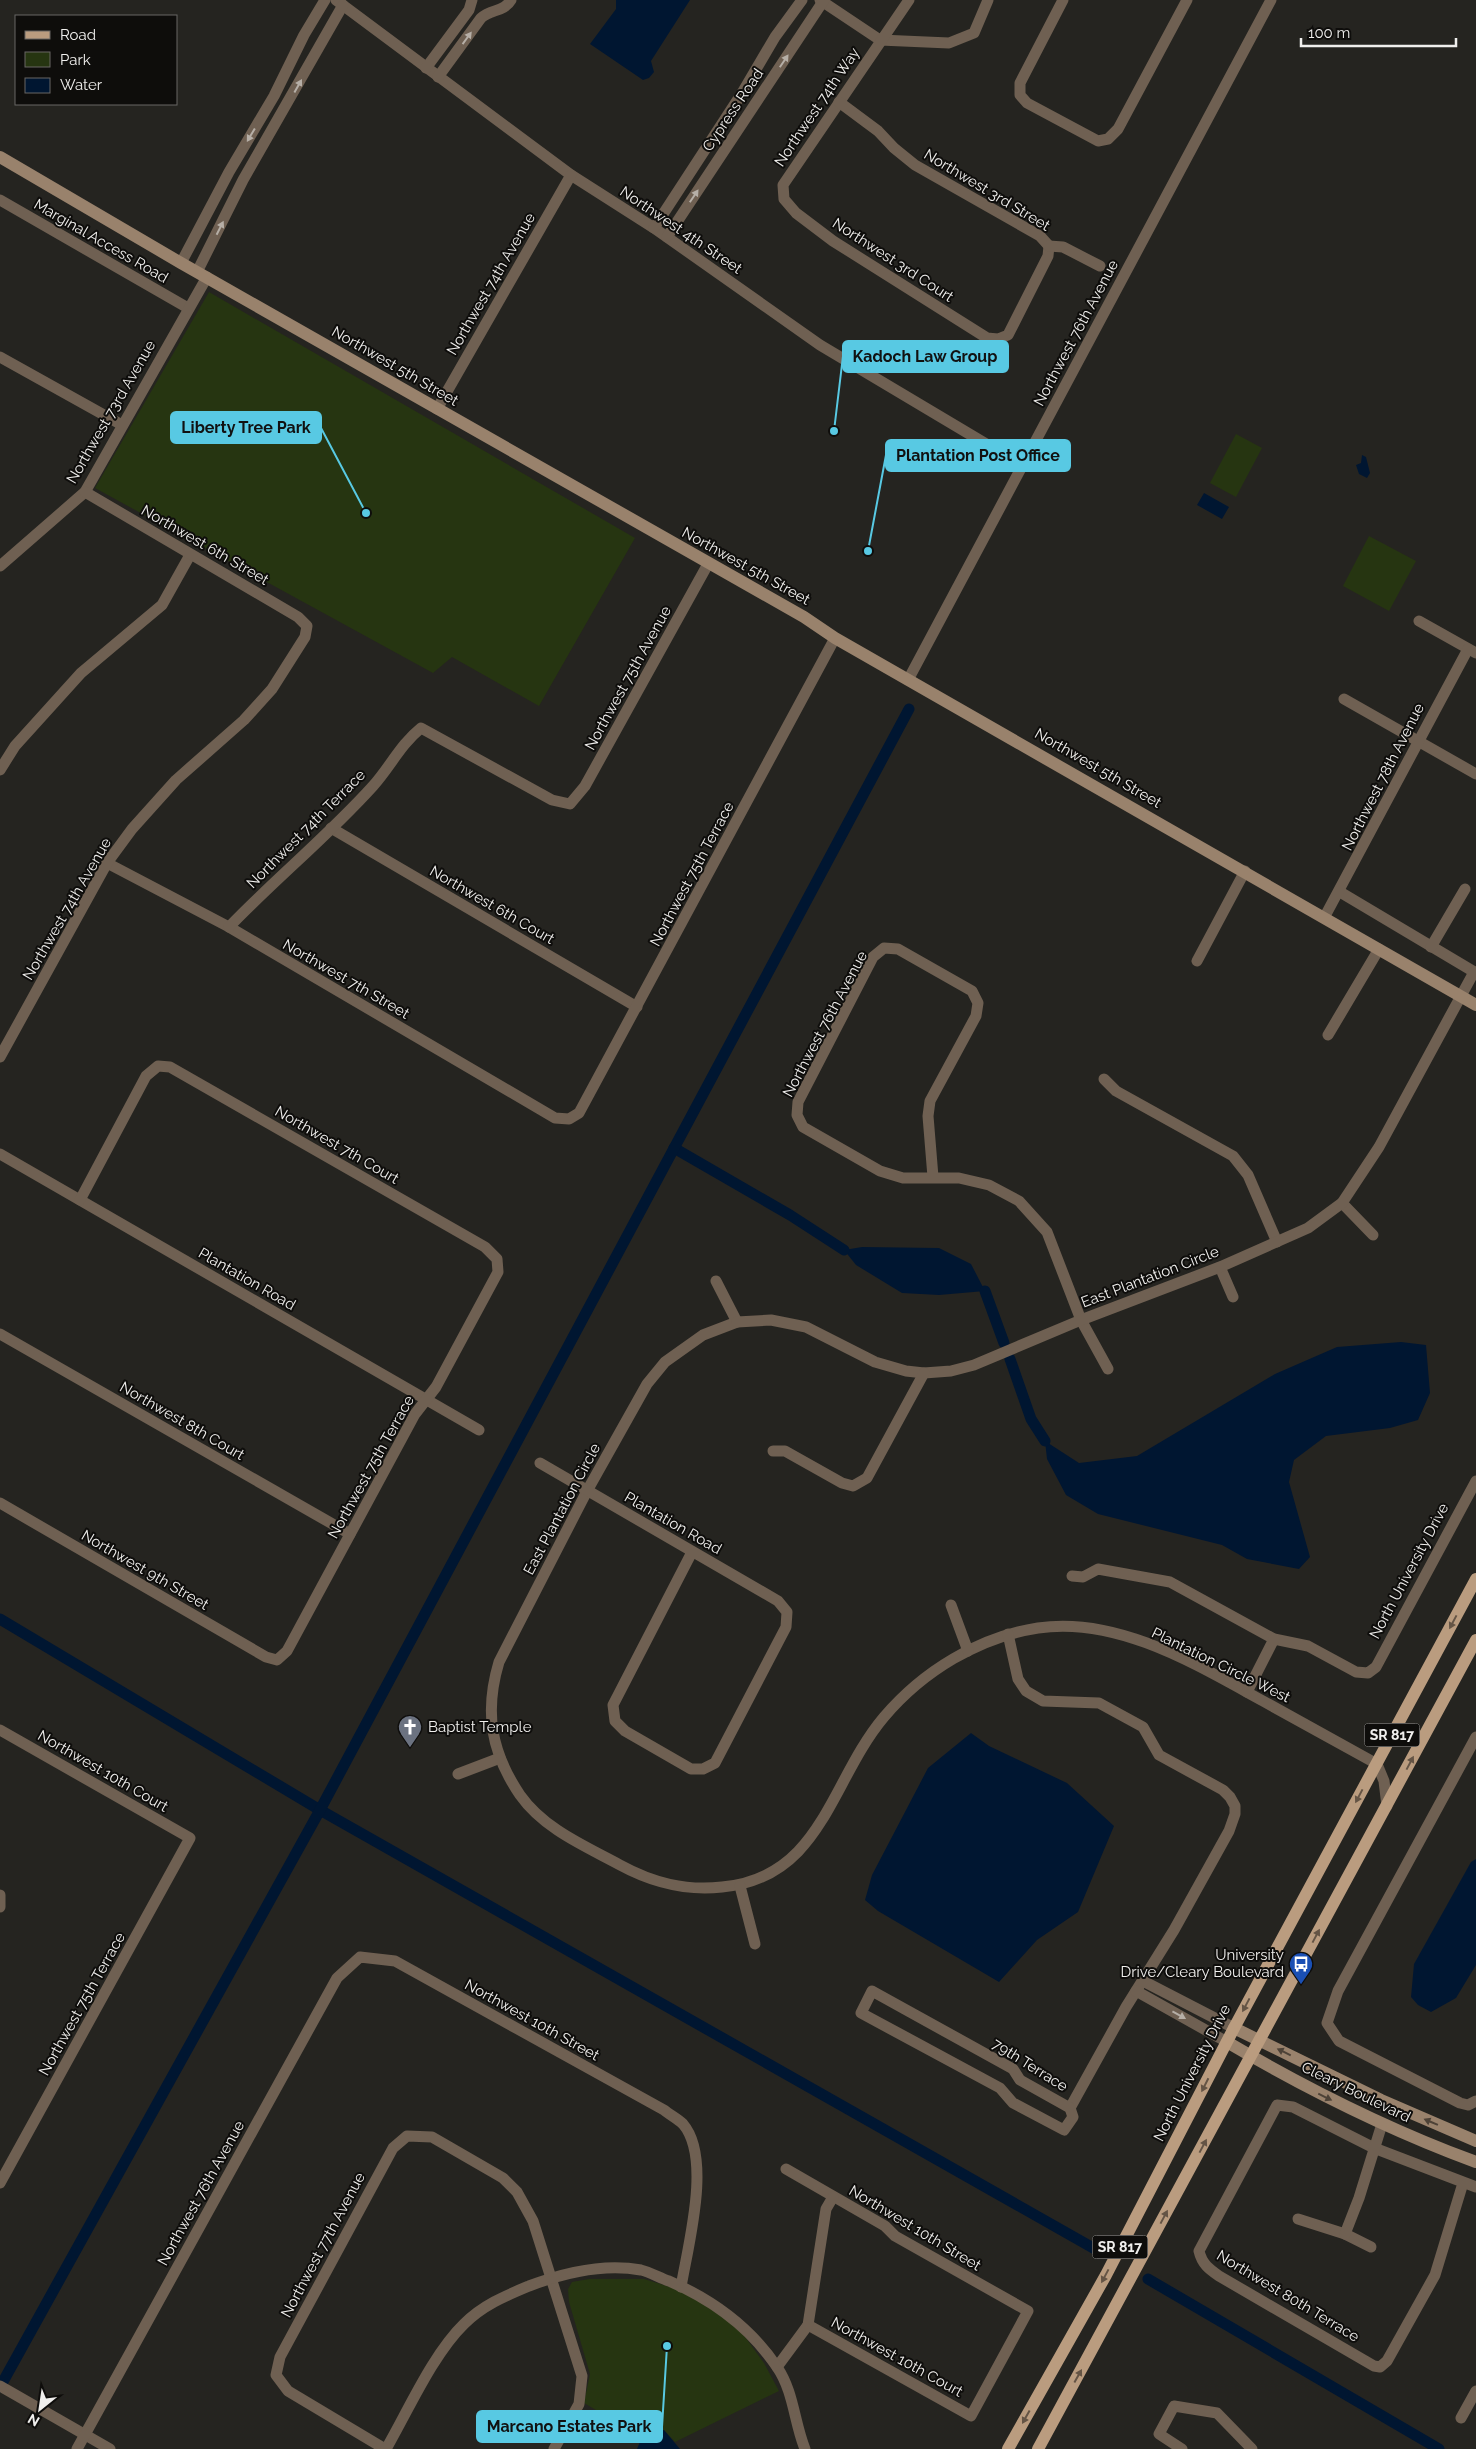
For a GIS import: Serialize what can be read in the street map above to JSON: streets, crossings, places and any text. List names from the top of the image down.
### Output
{
  "streets": {
    "main road": ["North University Drive", "SR 817"],
    "street": [
      "Northwest 74th Way",
      "Cypress Road",
      "Northwest 3rd Street",
      "Northwest 4th Street",
      "Marginal Access Road",
      "Northwest 3rd Court",
      "Northwest 74th Avenue",
      "Northwest 76th Avenue",
      "Northwest 5th Street",
      "Northwest 73rd Avenue",
      "Northwest 6th Street",
      "Northwest 75th Avenue",
      "Northwest 78th Avenue",
      "Northwest 74th Terrace",
      "Northwest 75th Terrace",
      "Northwest 6th Court",
      "Northwest 7th Street",
      "Northwest 7th Court",
      "East Plantation Circle",
      "Plantation Road",
      "Northwest 8th Court",
      "Northwest 9th Street",
      "Plantation Circle West",
      "Northwest 10th Court",
      "Northwest 10th Street",
      "79th Terrace",
      "Cleary Boulevard",
      "Northwest 77th Avenue",
      "Northwest 80th Terrace"
    ]
  },
  "crossings": [
    ["Northwest 74th Way", "Northwest 3rd Street"],
    ["Northwest 74th Way", "Northwest 3rd Court"],
    ["Cypress Road", "Northwest 4th Street"],
    ["Northwest 3rd Street", "Northwest 3rd Court"],
    ["Northwest 4th Street", "Northwest 74th Avenue"],
    ["Northwest 4th Street", "Northwest 76th Avenue"],
    ["Northwest 4th Street", "Northwest 73rd Avenue"],
    ["Marginal Access Road", "Northwest 73rd Avenue"],
    ["Northwest 74th Avenue", "Northwest 5th Street"],
    ["Northwest 74th Avenue", "Northwest 6th Street"],
    ["Northwest 74th Avenue", "Northwest 7th Street"],
    ["Northwest 76th Avenue", "Northwest 5th Street"],
    ["Northwest 76th Avenue", "Northwest 10th Street"],
    ["Northwest 5th Street", "Northwest 73rd Avenue"],
    ["Northwest 5th Street", "Northwest 75th Avenue"],
    ["Northwest 5th Street", "Northwest 78th Avenue"],
    ["Northwest 5th Street", "Northwest 75th Terrace"],
    ["Northwest 5th Street", "East Plantation Circle"],
    ["Northwest 73rd Avenue", "Northwest 6th Street"],
    ["Northwest 75th Avenue", "Northwest 74th Terrace"],
    ["Northwest 74th Terrace", "Northwest 6th Court"],
    ["Northwest 74th Terrace", "Northwest 7th Street"],
    ["Northwest 75th Terrace", "Northwest 6th Court"],
    ["Northwest 75th Terrace", "Northwest 7th Street"],
    ["Northwest 75th Terrace", "Northwest 7th Court"],
    ["Northwest 75th Terrace", "Plantation Road"],
    ["Northwest 75th Terrace", "Northwest 8th Court"],
    ["Northwest 75th Terrace", "Northwest 9th Street"],
    ["Northwest 75th Terrace", "Northwest 10th Court"],
    ["Northwest 7th Court", "Plantation Road"],
    ["East Plantation Circle", "Plantation Road"],
    ["East Plantation Circle", "Plantation Circle West"],
    ["North University Drive", "Plantation Circle West"],
    ["North University Drive", "Cleary Boulevard"],
    ["SR 817", "Cleary Boulevard"],
    ["Northwest 10th Court", "Northwest 10th Street"]
  ],
  "one_way": ["North University Drive"],
  "places": {
    "other": [
      "Kadoch Law Group",
      "Liberty Tree Park",
      "Plantation Post Office",
      "Marcano Estates Park"
    ],
    "church": ["Baptist Temple"],
    "bus stop": ["University Drive/Cleary Boulevard"]
  },
  "legend": ["Road", "Park", "Water"],
  "scale_bar": "100 m",
  "north": "bottom left"
}
